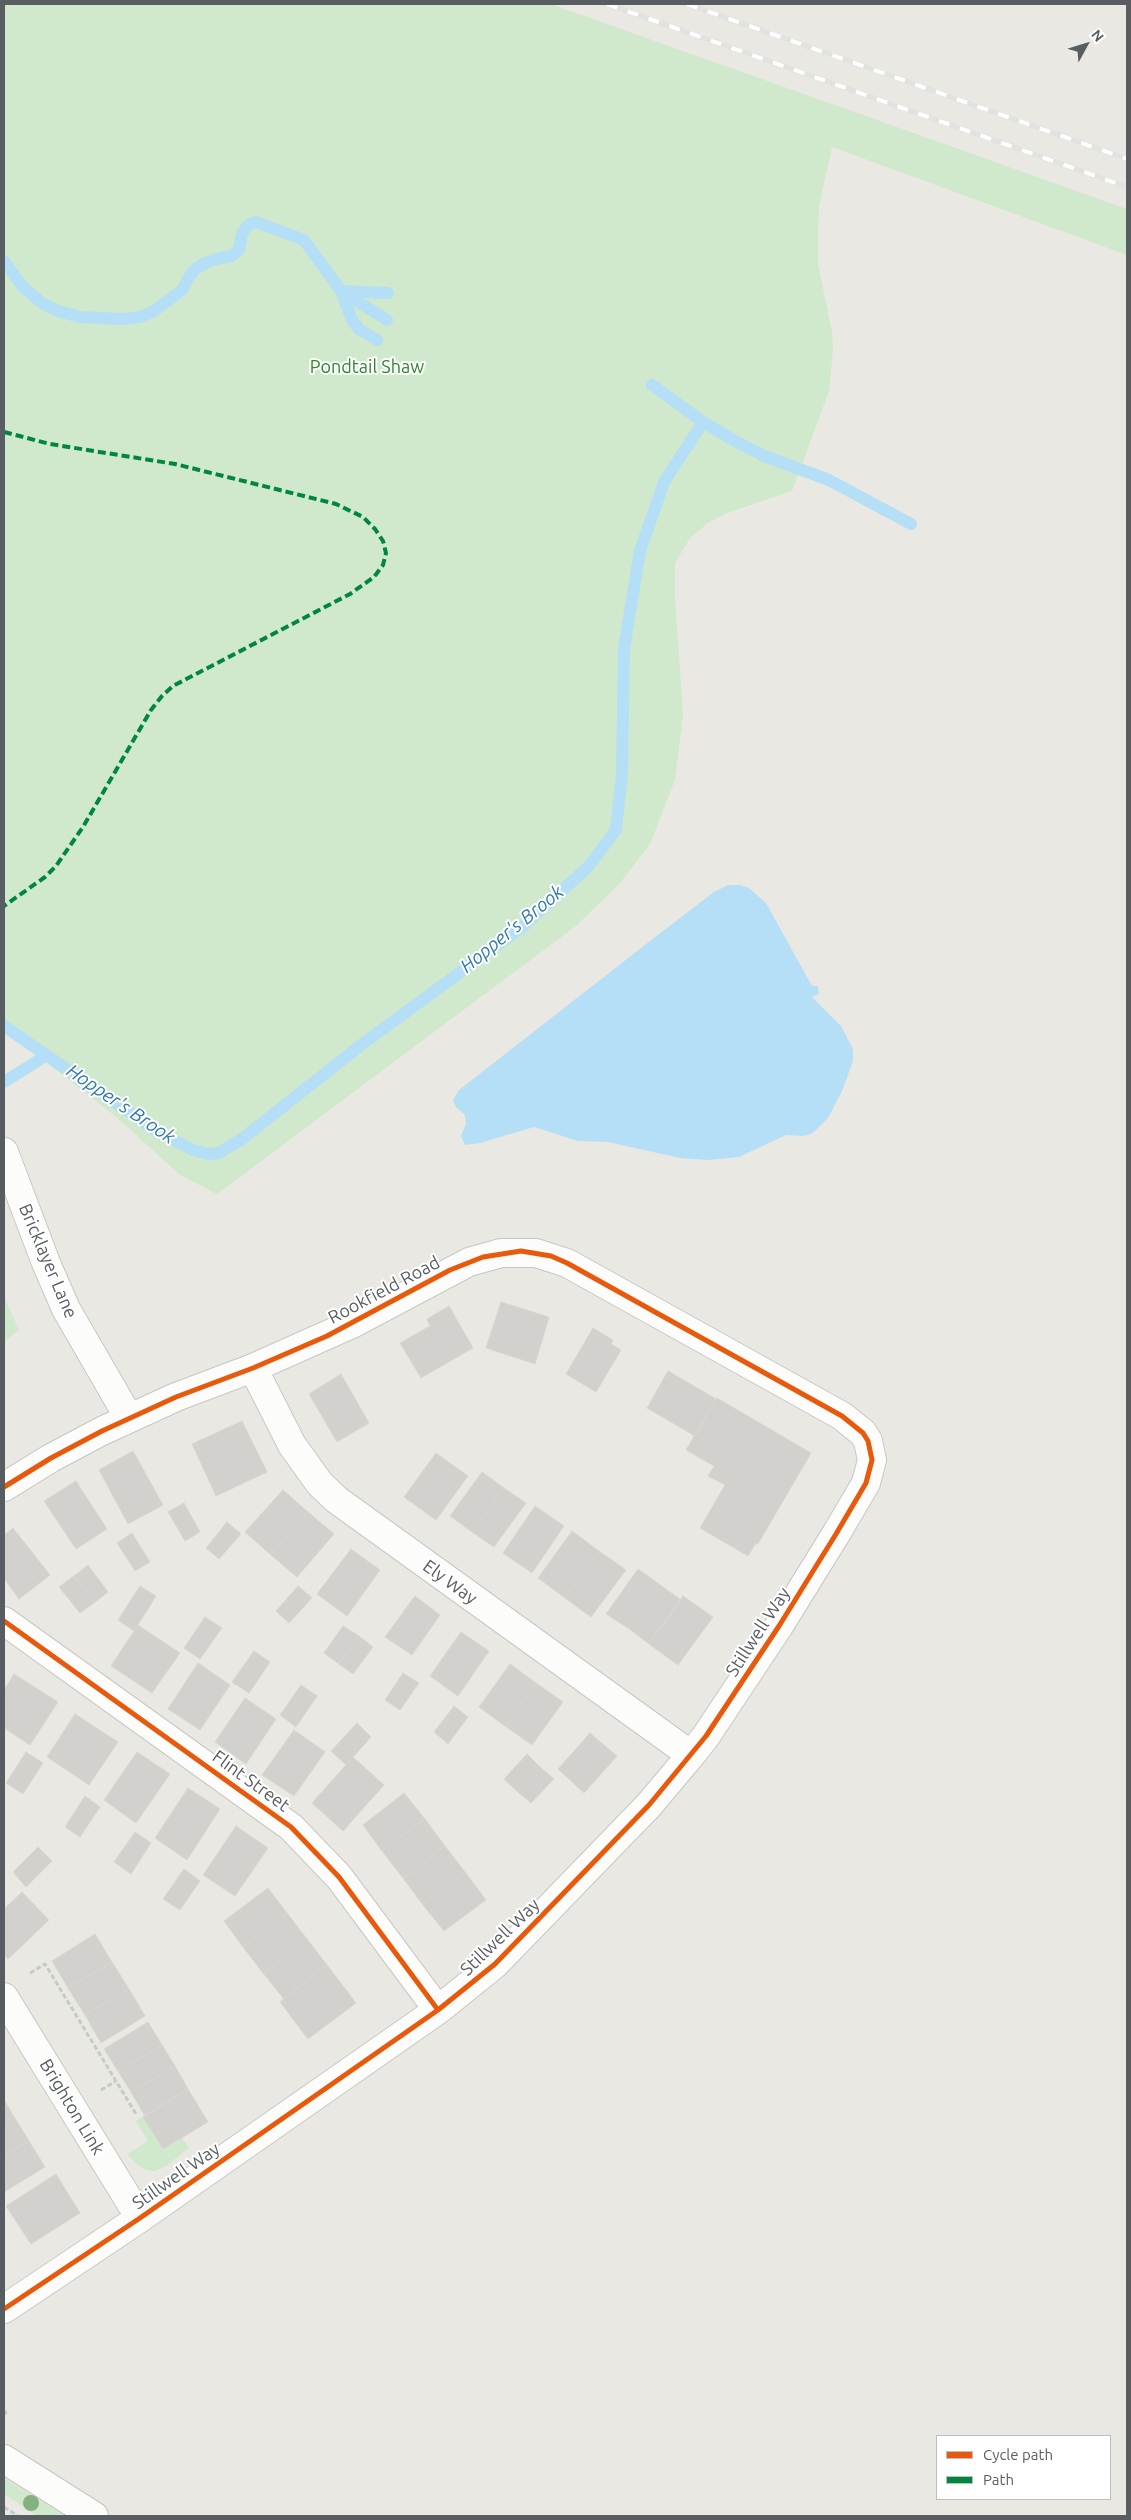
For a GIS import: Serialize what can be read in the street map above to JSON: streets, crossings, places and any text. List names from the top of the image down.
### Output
{
  "streets": {
    "street": [
      "Bricklayer Lane",
      "Rookfield Road",
      "Ely Way",
      "Stillwell Way",
      "Flint Street",
      "Brighton Link"
    ]
  },
  "crossings": [
    ["Bricklayer Lane", "Rookfield Road"],
    ["Rookfield Road", "Ely Way"],
    ["Rookfield Road", "Stillwell Way"],
    ["Ely Way", "Stillwell Way"],
    ["Stillwell Way", "Flint Street"],
    ["Stillwell Way", "Brighton Link"]
  ],
  "water": ["Hopper's Brook"],
  "parks": ["Pondtail Shaw"],
  "legend": ["Cycle path", "Path"],
  "north": "top right"
}
